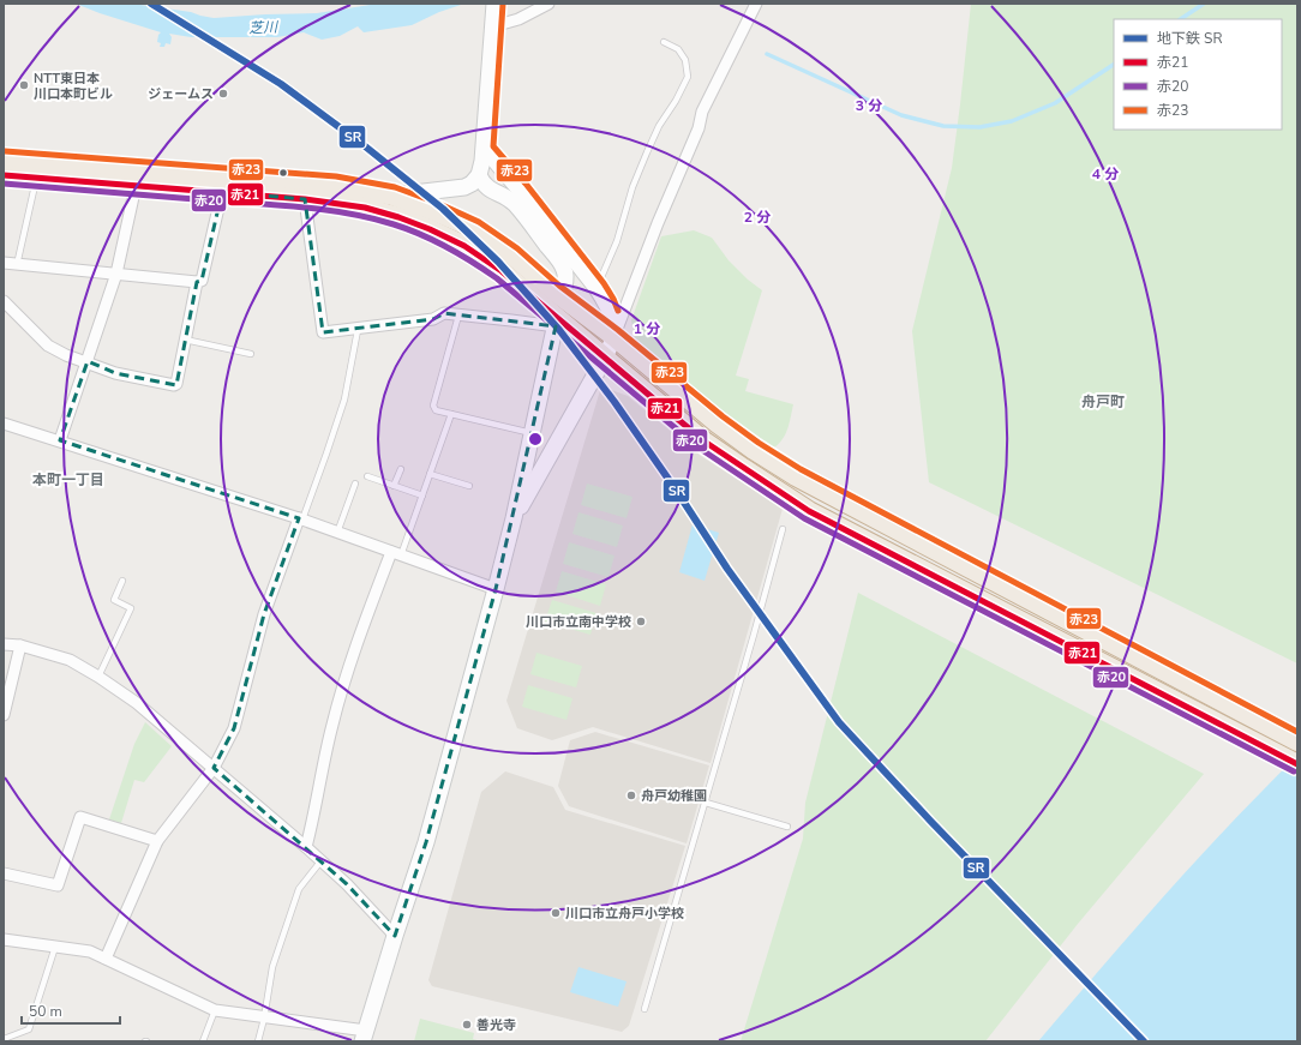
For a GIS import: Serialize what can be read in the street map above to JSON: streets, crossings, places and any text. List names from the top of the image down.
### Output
{
  "districts": ["舟戸町", "本町一丁目"],
  "water": ["芝川"],
  "places": [
    "NTT東日本 川口本町ビル",
    "ジェームス",
    "川口市立南中学校",
    "舟戸幼稚園",
    "川口市立舟戸小学校",
    "善光寺"
  ],
  "lines": [
    "metro line SR",
    "transit line 赤23",
    "transit line 赤21",
    "transit line 赤20"
  ],
  "legend": [
    "地下鉄 SR",
    "赤21",
    "赤20",
    "赤23"
  ],
  "scale_bar": "50 m",
  "rings": [
    "3 分",
    "4 分",
    "2 分",
    "1 分"
  ]
}
